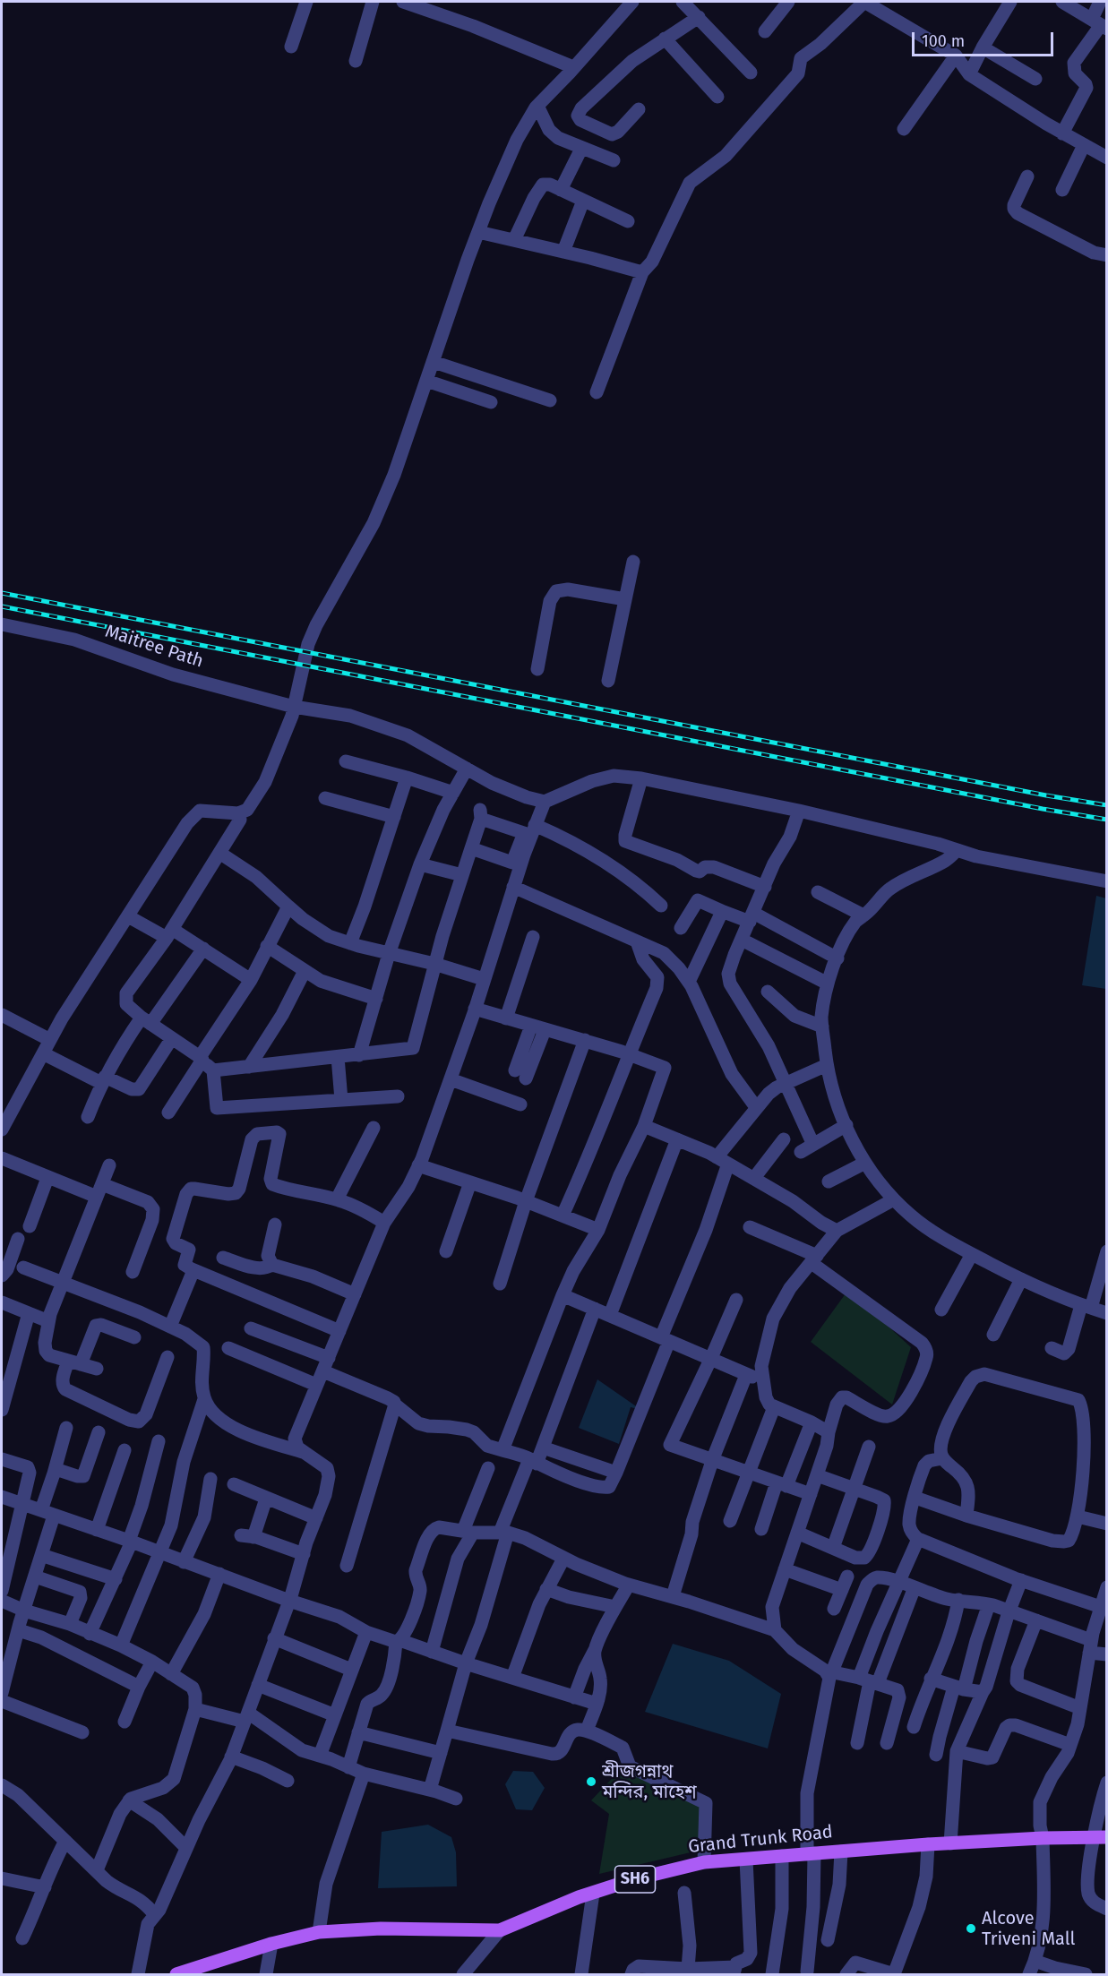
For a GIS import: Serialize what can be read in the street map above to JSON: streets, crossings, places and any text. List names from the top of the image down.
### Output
{
  "streets": {
    "main road": ["Grand Trunk Road", "SH6"],
    "street": ["Maitree Path"]
  },
  "places": ["শ্রীজগন্নাথ মন্দির, মাহেশ", "Alcove Triveni Mall"],
  "scale_bar": "100 m"
}
